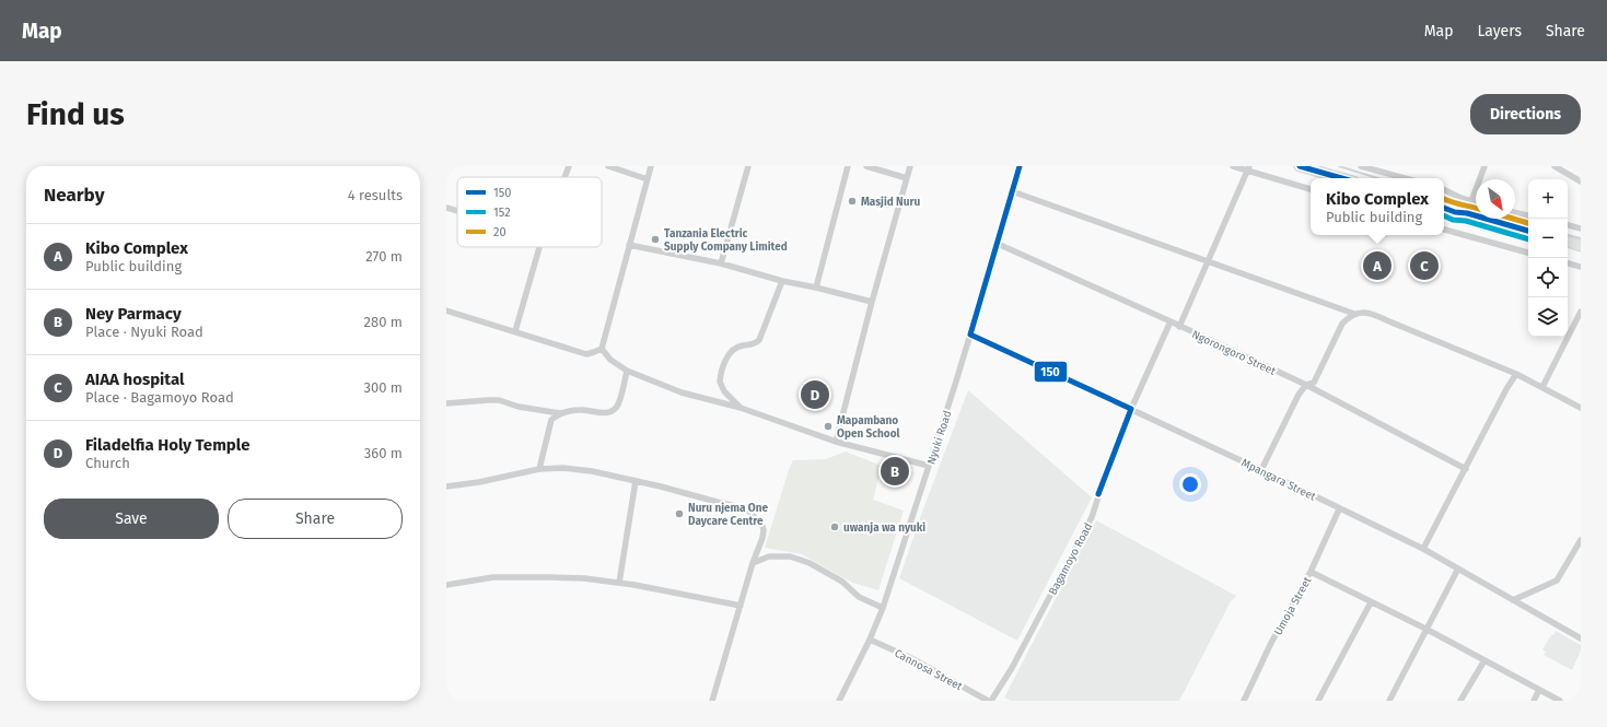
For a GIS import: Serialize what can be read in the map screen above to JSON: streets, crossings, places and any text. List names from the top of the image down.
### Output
{
  "streets": {
    "street": [
      "Ngorongoro Street",
      "Nyuki Road",
      "Mpangara Street",
      "Bagamoyo Road",
      "Umoja Street",
      "Cannosa Street"
    ]
  },
  "crossings": [
    ["Ngorongoro Street", "Nyuki Road"],
    ["Ngorongoro Street", "Bagamoyo Road"],
    ["Nyuki Road", "Mpangara Street"],
    ["Nyuki Road", "Cannosa Street"],
    ["Mpangara Street", "Bagamoyo Road"],
    ["Mpangara Street", "Umoja Street"]
  ],
  "places": [
    "Masjid Nuru",
    "Tanzania Electric Supply Company Limited",
    "Mapambano Open School",
    "Nuru njema One Daycare Centre",
    "uwanja wa nyuki"
  ],
  "lines": ["transit line 150", "transit line 20", "transit line 152"],
  "legend": ["150", "152", "20"],
  "north": "bottom right",
  "page": {
    "header": "Map",
    "nav": ["Map", "Layers", "Share"],
    "buttons": [
      "Directions",
      ["Save", "Share"]
    ],
    "title": "Find us",
    "heading": ["Nearby", "4 results"],
    "popup": ["Kibo Complex", "Public building"],
    "map_buttons": ["+", "−"],
    "list": [
      {
        "mark": "A",
        "name": "Kibo Complex",
        "note": "Public building",
        "value": "270 m"
      },
      {
        "mark": "B",
        "name": "Ney Parmacy",
        "note": "Place · Nyuki Road",
        "value": "280 m"
      },
      {
        "mark": "C",
        "name": "AIAA hospital",
        "note": "Place · Bagamoyo Road",
        "value": "300 m"
      },
      {
        "mark": "D",
        "name": "Filadelfia Holy Temple",
        "note": "Church",
        "value": "360 m"
      }
    ],
    "pins": [
      "A",
      "C",
      "D",
      "B"
    ]
  }
}
